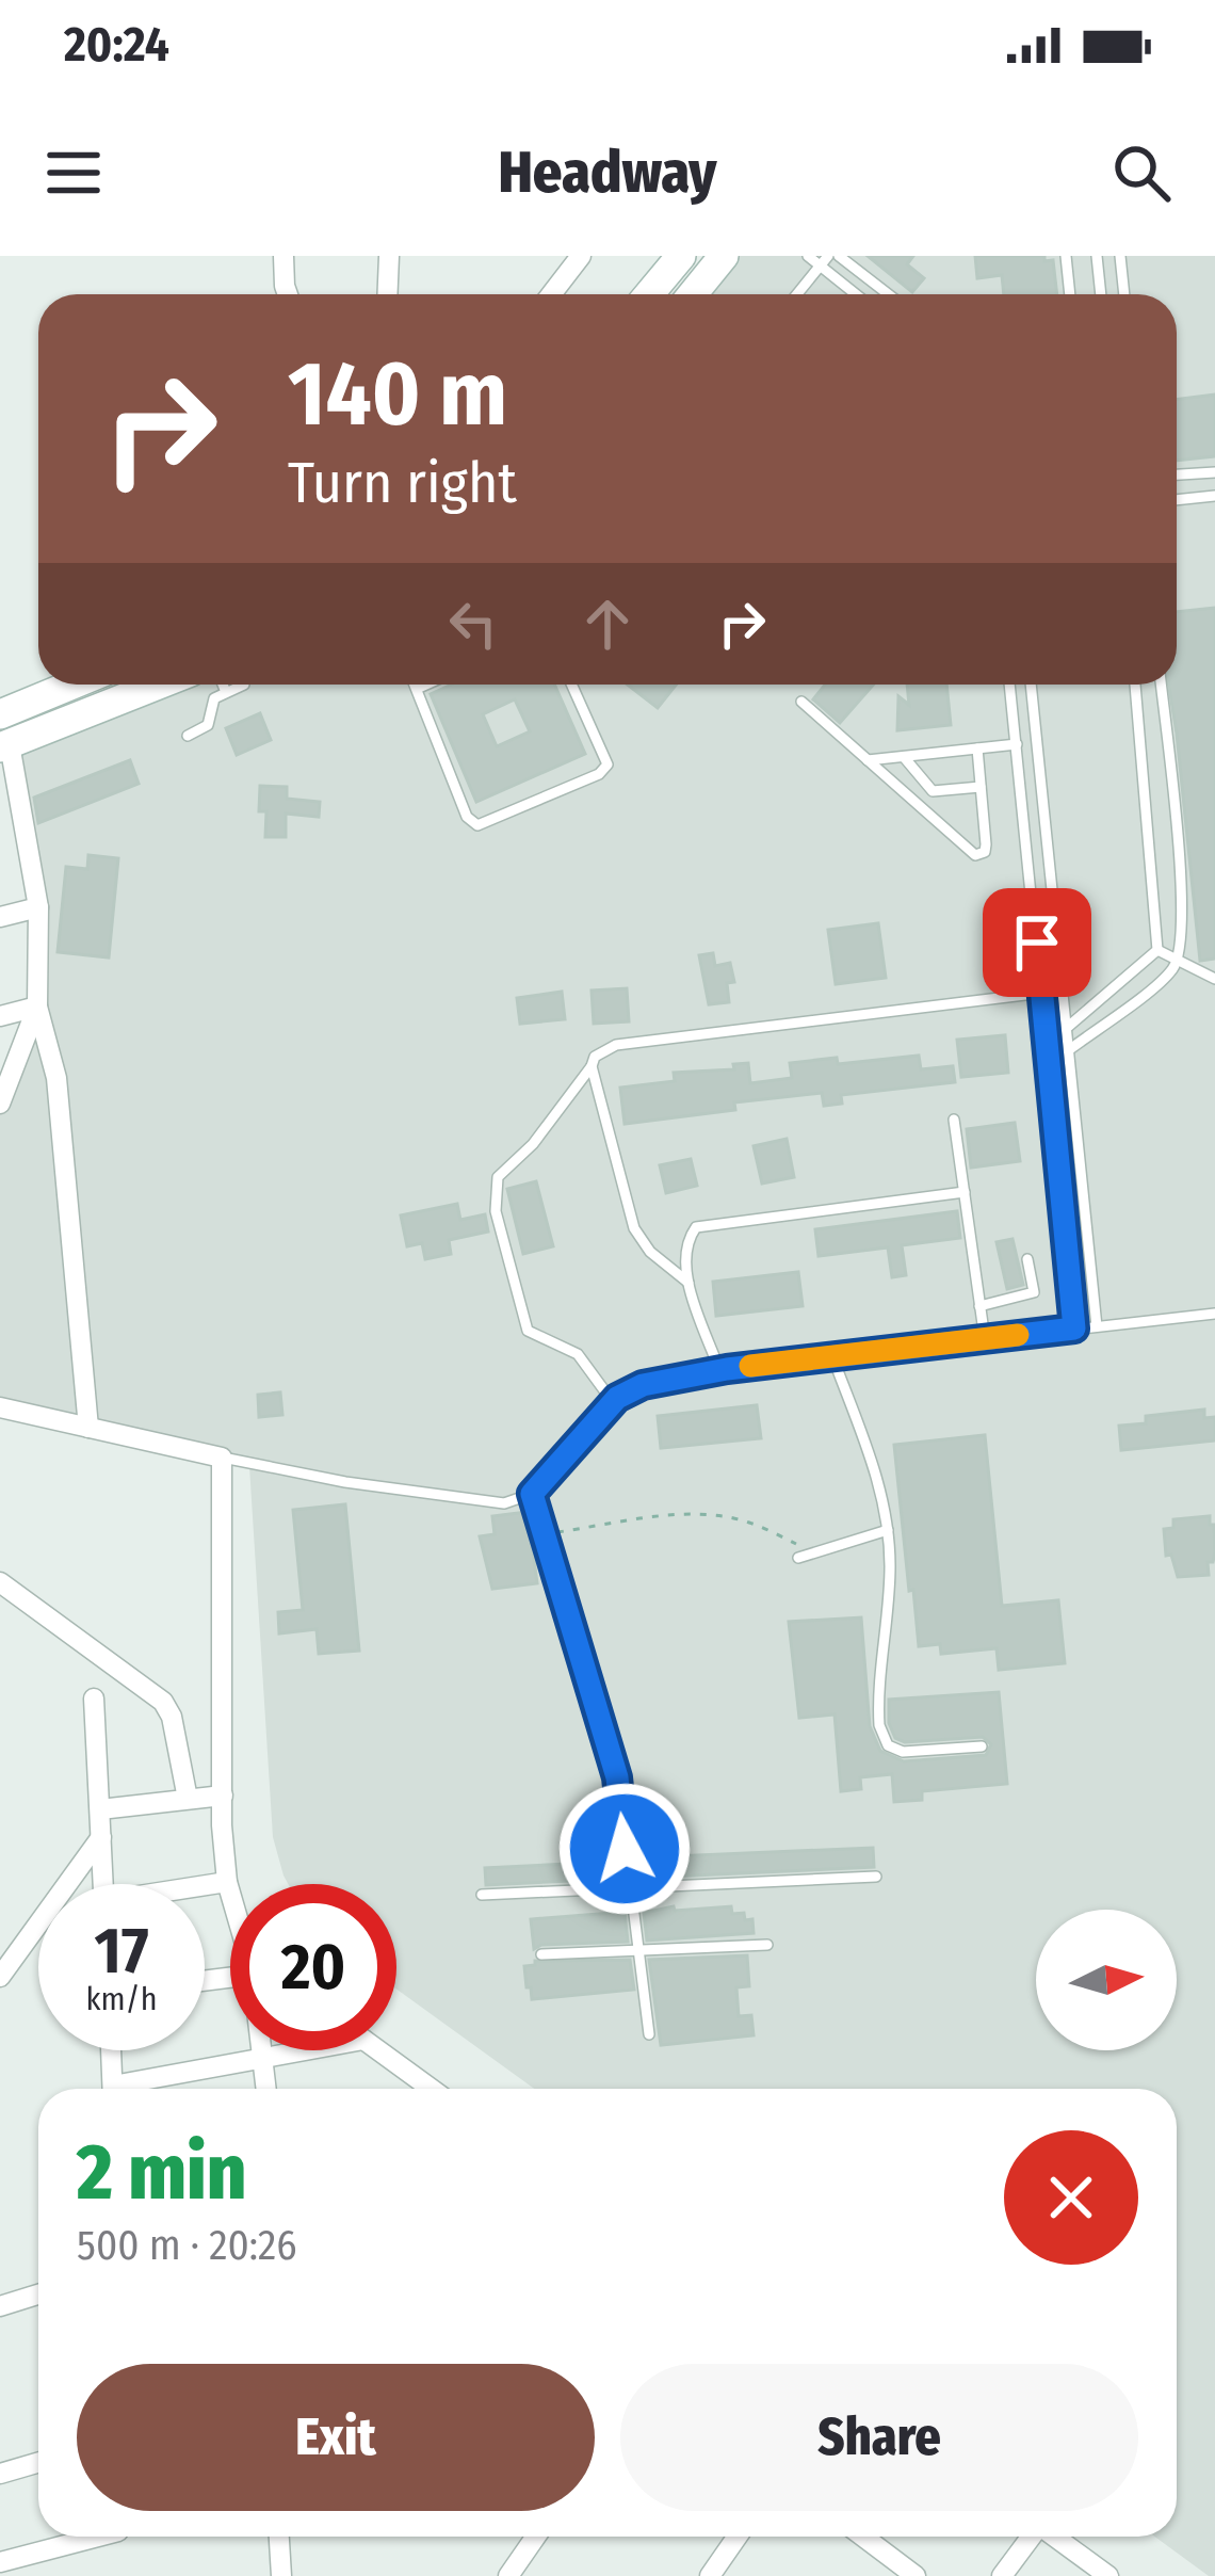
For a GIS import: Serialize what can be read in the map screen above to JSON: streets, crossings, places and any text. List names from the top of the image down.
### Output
{
  "north": "right",
  "page": {
    "status": "20:24",
    "header": "Headway",
    "turn": ["140 m", "Turn right"],
    "speed": "17 km/h",
    "limit": "20",
    "heading": ["2 min", "500 m · 20:26"],
    "buttons": ["Exit", "Share"]
  }
}
